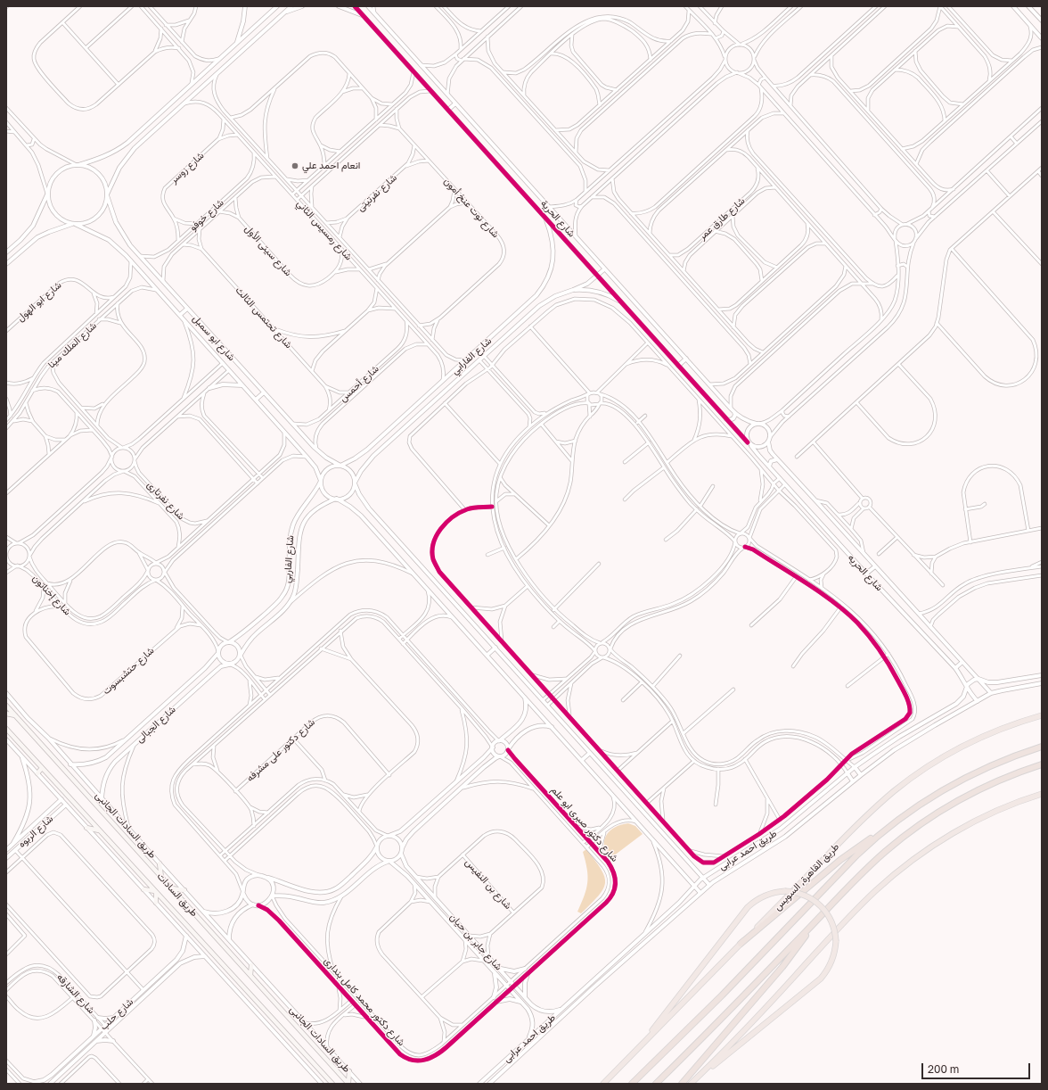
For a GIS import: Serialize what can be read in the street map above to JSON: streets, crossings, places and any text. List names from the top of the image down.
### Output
{
  "streets": {
    "highway": ["طريق القاهرة, السويس"],
    "main road": ["طريق السادات"],
    "street": [
      "شارع زوسر",
      "شارع نفرتيتى",
      "شارع توت عنخ أمون",
      "شارع خوفو",
      "شارع الحرية",
      "شارع طارق عمر",
      "شارع رمسيس الثاني",
      "شارع سيتى الأول",
      "شارع ابو الهول",
      "شارع تحتمس الثالث",
      "شارع ابو سمبل",
      "شارع الملك مينا",
      "شارع الفارابي",
      "شارع أحمس",
      "شارع نفرتارى",
      "شارع الفاربي",
      "شارع الحريه",
      "شارع إخناتون",
      "شارع حتشبسوت",
      "شارع الجبالى",
      "شارع دكتور على مشرفه",
      "شارع دكتور صبرى ابو علم",
      "طريق السادات الجانبى",
      "شارع الربوه",
      "طريق احمد عرابى",
      "شارع بن النفيس",
      "شارع جابر بن حيان",
      "شارع الشارقه",
      "شارع دكتور محمد كامل بندارى",
      "شارع حلب"
    ]
  },
  "crossings": [
    ["شارع زوسر", "شارع خوفو"],
    ["شارع نفرتيتى", "شارع توت عنخ أمون"],
    ["شارع نفرتيتى", "شارع رمسيس الثاني"],
    ["شارع توت عنخ أمون", "شارع رمسيس الثاني"],
    ["شارع خوفو", "شارع رمسيس الثاني"],
    ["شارع خوفو", "شارع سيتى الأول"],
    ["شارع خوفو", "شارع ابو سمبل"],
    ["شارع الحرية", "شارع الفارابي"],
    ["شارع الحرية", "شارع الحريه"],
    ["شارع رمسيس الثاني", "شارع سيتى الأول"],
    ["شارع رمسيس الثاني", "شارع الفارابي"],
    ["شارع رمسيس الثاني", "شارع أحمس"],
    ["شارع ابو الهول", "شارع الملك مينا"],
    ["شارع تحتمس الثالث", "شارع أحمس"],
    ["شارع ابو سمبل", "شارع الملك مينا"],
    ["شارع ابو سمبل", "شارع الفارابي"],
    ["شارع ابو سمبل", "شارع أحمس"],
    ["شارع ابو سمبل", "شارع الفاربي"],
    ["شارع الفارابي", "شارع الفاربي"],
    ["شارع الفاربي", "شارع الجبالى"],
    ["شارع الحريه", "طريق احمد عرابى"],
    ["شارع إخناتون", "شارع حتشبسوت"],
    ["شارع الجبالى", "طريق السادات الجانبى"],
    ["شارع دكتور صبرى ابو علم", "شارع جابر بن حيان"],
    ["شارع دكتور صبرى ابو علم", "شارع دكتور محمد كامل بندارى"],
    ["طريق احمد عرابى", "شارع جابر بن حيان"],
    ["شارع جابر بن حيان", "شارع دكتور محمد كامل بندارى"],
    ["شارع الشارقه", "شارع حلب"]
  ],
  "places": ["انعام احمد علي"],
  "scale_bar": "200 m"
}
